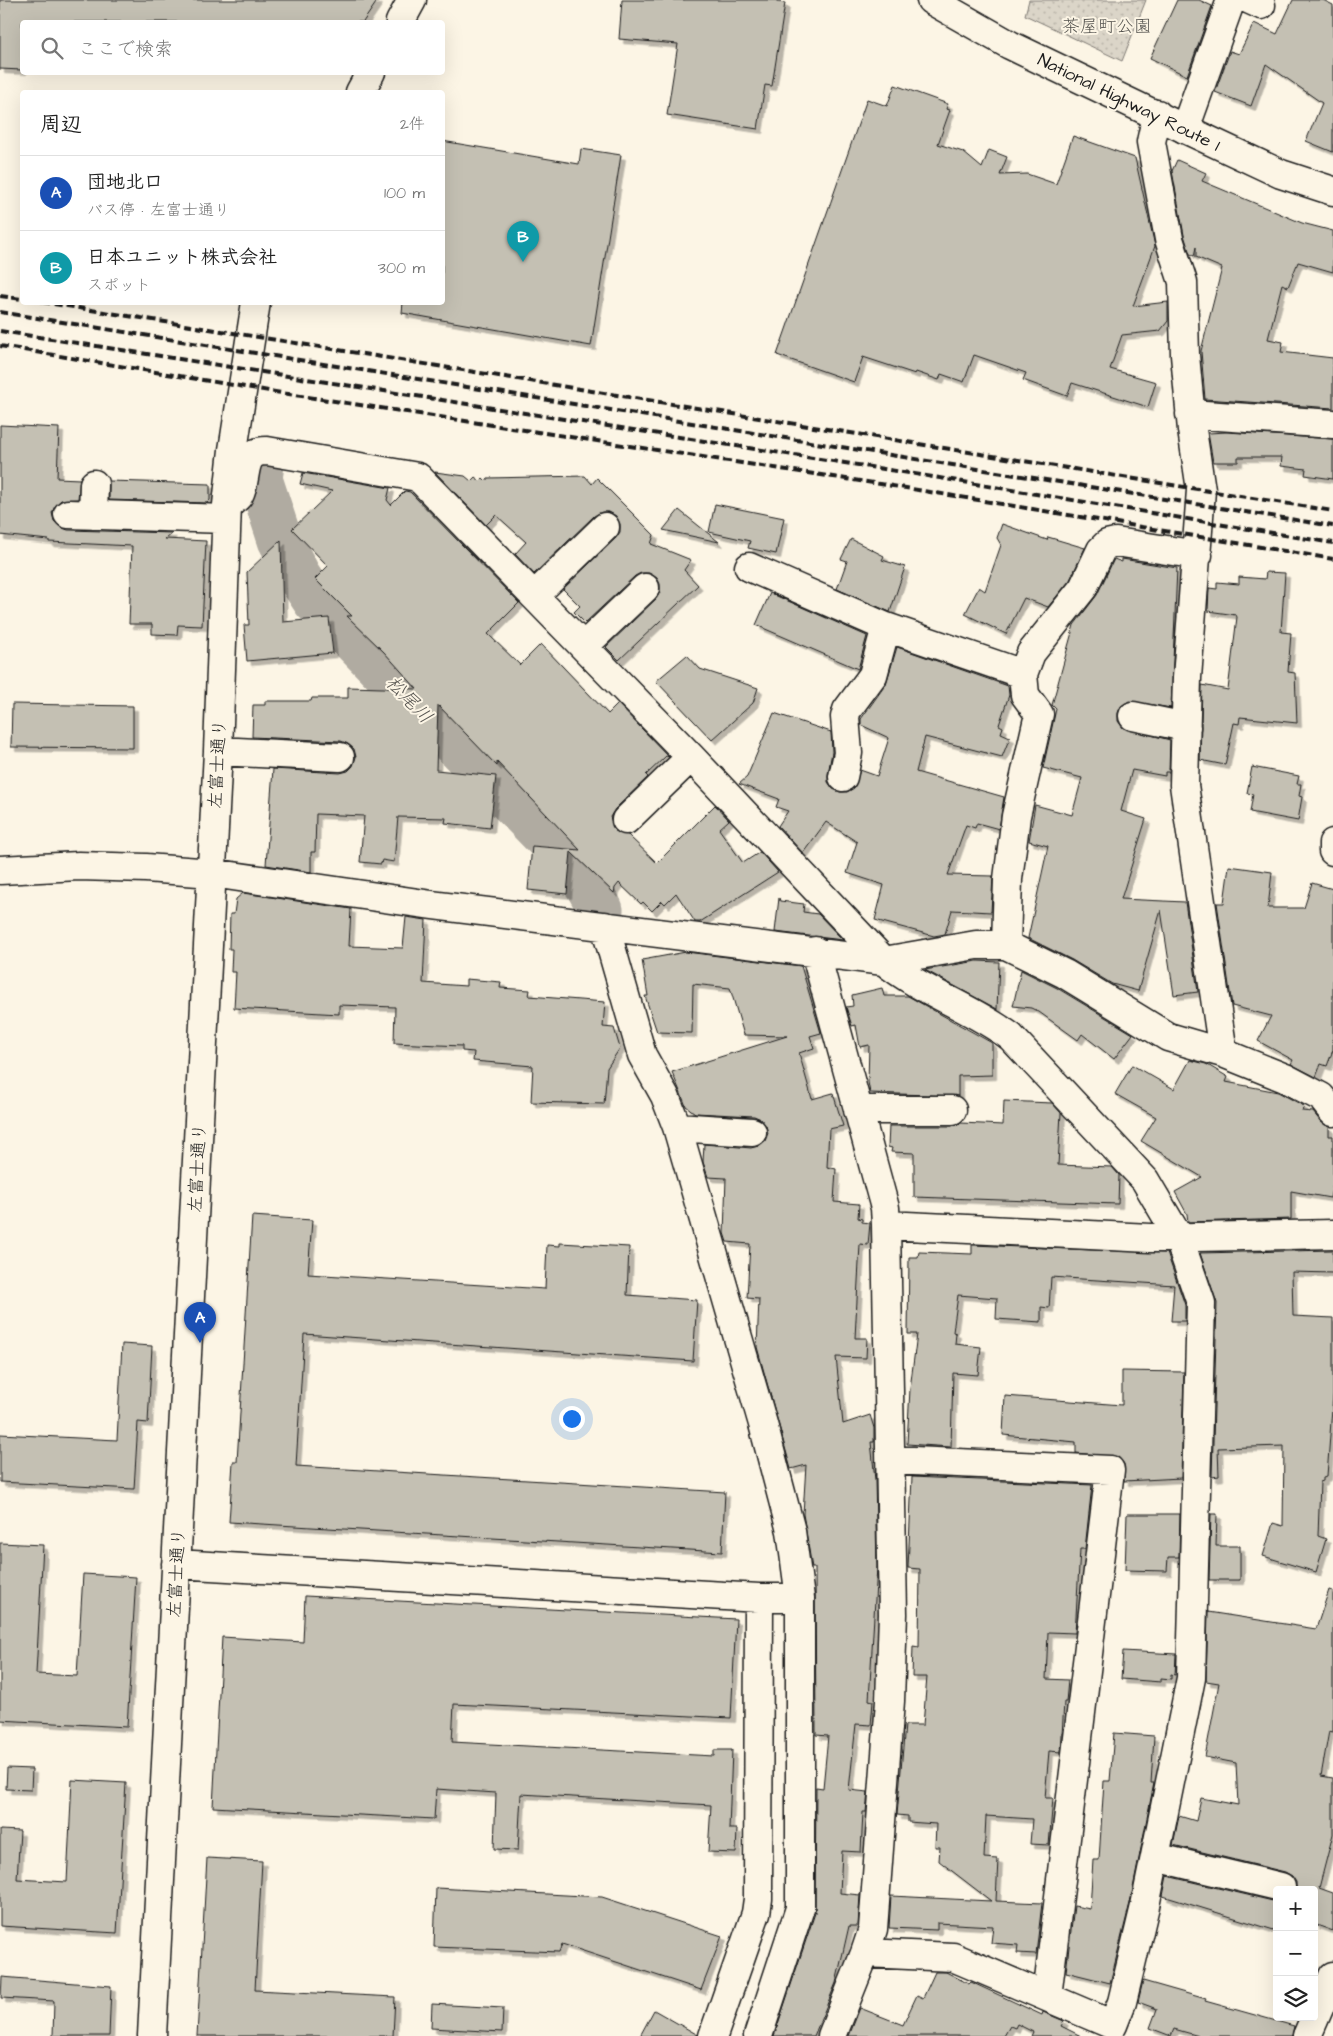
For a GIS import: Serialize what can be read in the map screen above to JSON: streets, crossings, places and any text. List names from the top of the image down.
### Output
{
  "streets": {
    "main road": ["National Highway Route 1", "左富士通り"]
  },
  "water": ["松尾川"],
  "parks": ["茶屋町公園"],
  "page": {
    "search": "ここで検索",
    "heading": ["周辺", "2件"],
    "list": [
      {
        "mark": "A",
        "name": "団地北口",
        "note": "バス停 · 左富士通り",
        "value": "100 m"
      },
      {
        "mark": "B",
        "name": "日本ユニット株式会社",
        "note": "スポット",
        "value": "300 m"
      }
    ],
    "pins": ["B", "A"],
    "map_buttons": ["+", "−"]
  }
}
